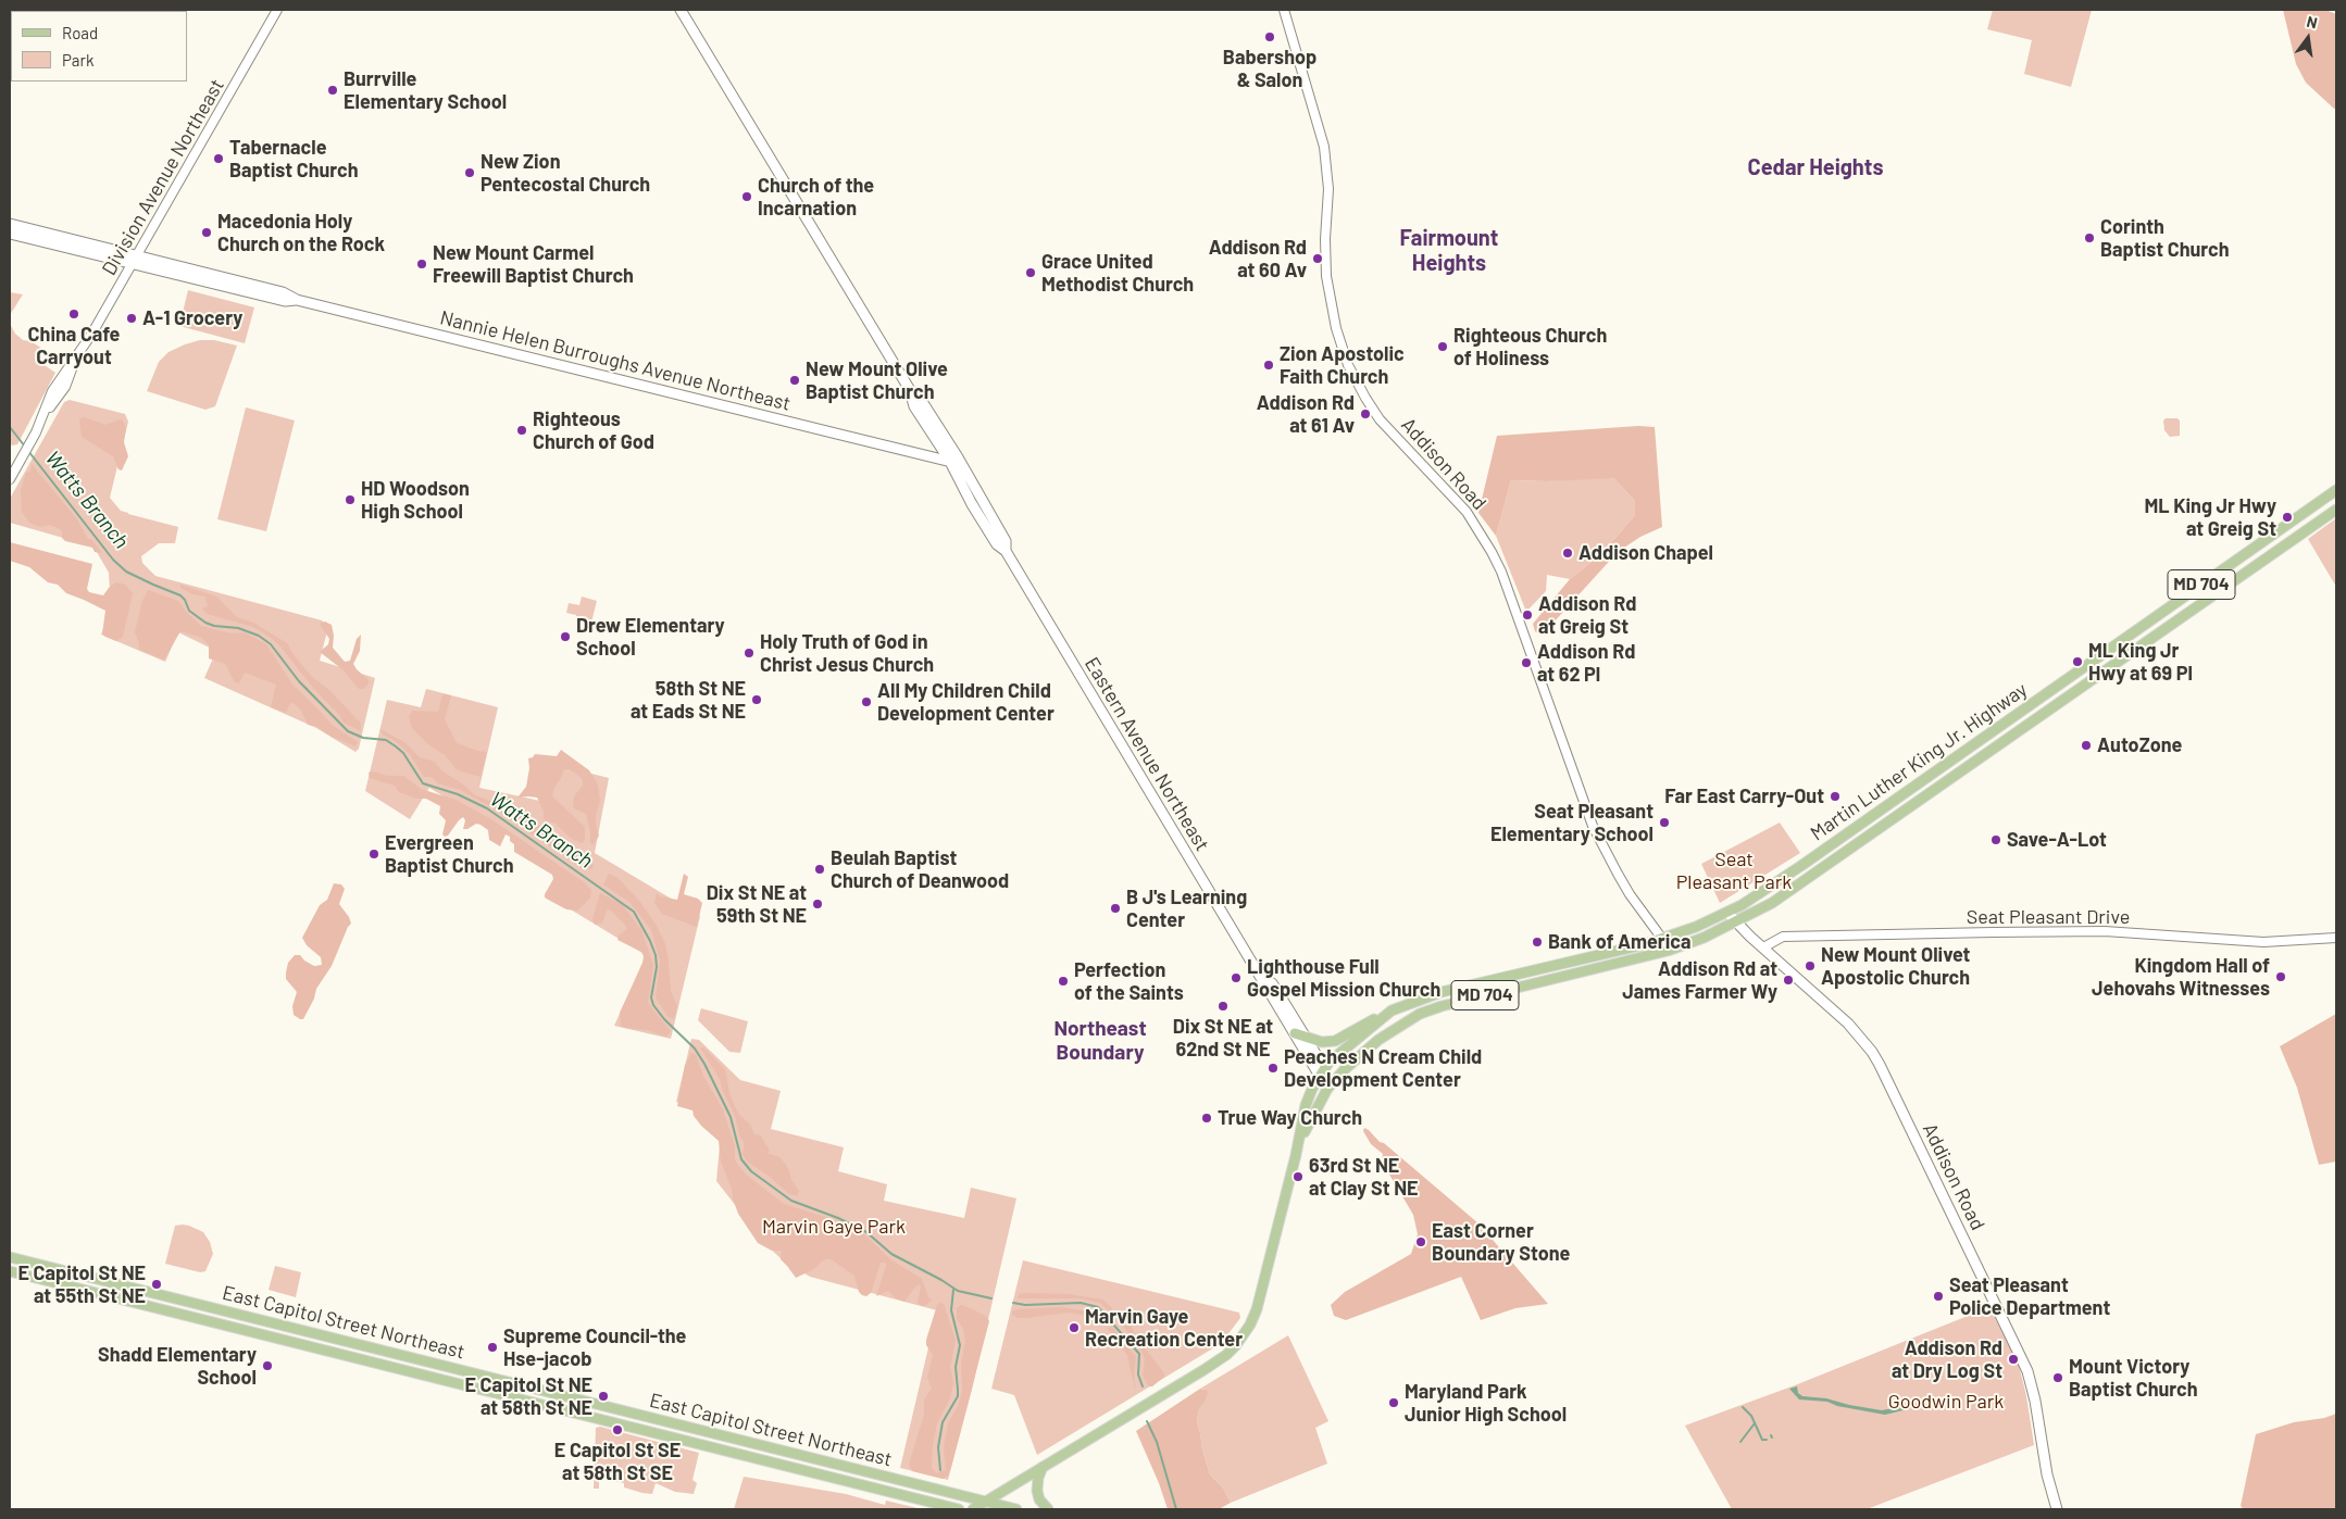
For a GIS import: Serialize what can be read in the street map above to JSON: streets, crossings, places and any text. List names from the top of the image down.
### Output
{
  "streets": {
    "main road": [
      "Nannie Helen Burroughs Avenue Northeast",
      "Addison Road",
      "MD 704",
      "Eastern Avenue Northeast",
      "Martin Luther King Jr. Highway",
      "East Capitol Street Northeast"
    ],
    "street": ["Division Avenue Northeast", "Seat Pleasant Drive"]
  },
  "crossings": [
    ["Division Avenue Northeast", "Nannie Helen Burroughs Avenue Northeast"],
    ["Nannie Helen Burroughs Avenue Northeast", "Eastern Avenue Northeast"],
    ["Addison Road", "Martin Luther King Jr. Highway"],
    ["Addison Road", "Seat Pleasant Drive"],
    ["Eastern Avenue Northeast", "Martin Luther King Jr. Highway"]
  ],
  "districts": ["Cedar Heights", "Fairmount Heights", "Northeast Boundary"],
  "water": ["Watts Branch"],
  "parks": ["Seat Pleasant Park", "Marvin Gaye Park", "Goodwin Park"],
  "places": [
    "Babershop & Salon",
    "Burrville Elementary School",
    "Tabernacle Baptist Church",
    "New Zion Pentecostal Church",
    "Church of the Incarnation",
    "Macedonia Holy Church on the Rock",
    "Corinth Baptist Church",
    "Addison Rd at 60 Av",
    "New Mount Carmel Freewill Baptist Church",
    "Grace United Methodist Church",
    "China Cafe Carryout",
    "A-1 Grocery",
    "Righteous Church of Holiness",
    "Zion Apostolic Faith Church",
    "New Mount Olive Baptist Church",
    "Addison Rd at 61 Av",
    "Righteous Church of God",
    "HD Woodson High School",
    "ML King Jr Hwy at Greig St",
    "Addison Chapel",
    "Addison Rd at Greig St",
    "Drew Elementary School",
    "Holy Truth of God in Christ Jesus Church",
    "ML King Jr Hwy at 69 Pl",
    "Addison Rd at 62 Pl",
    "58th St NE at Eads St NE",
    "All My Children Child Development Center",
    "AutoZone",
    "Far East Carry-Out",
    "Seat Pleasant Elementary School",
    "Save-A-Lot",
    "Evergreen Baptist Church",
    "Beulah Baptist Church of Deanwood",
    "Dix St NE at 59th St NE",
    "B J's Learning Center",
    "Bank of America",
    "New Mount Olivet Apostolic Church",
    "Kingdom Hall of Jehovahs Witnesses",
    "Lighthouse Full Gospel Mission Church",
    "Addison Rd at James Farmer Wy",
    "Perfection of the Saints",
    "Dix St NE at 62nd St NE",
    "Peaches N Cream Child Development Center",
    "True Way Church",
    "63rd St NE at Clay St NE",
    "East Corner Boundary Stone",
    "E Capitol St NE at 55th St NE",
    "Seat Pleasant Police Department",
    "Marvin Gaye Recreation Center",
    "Supreme Council-the Hse-jacob",
    "Addison Rd at Dry Log St",
    "Shadd Elementary School",
    "Mount Victory Baptist Church",
    "E Capitol St NE at 58th St NE",
    "Maryland Park Junior High School",
    "E Capitol St SE at 58th St SE"
  ],
  "legend": ["Road", "Park"],
  "north": "top"
}
